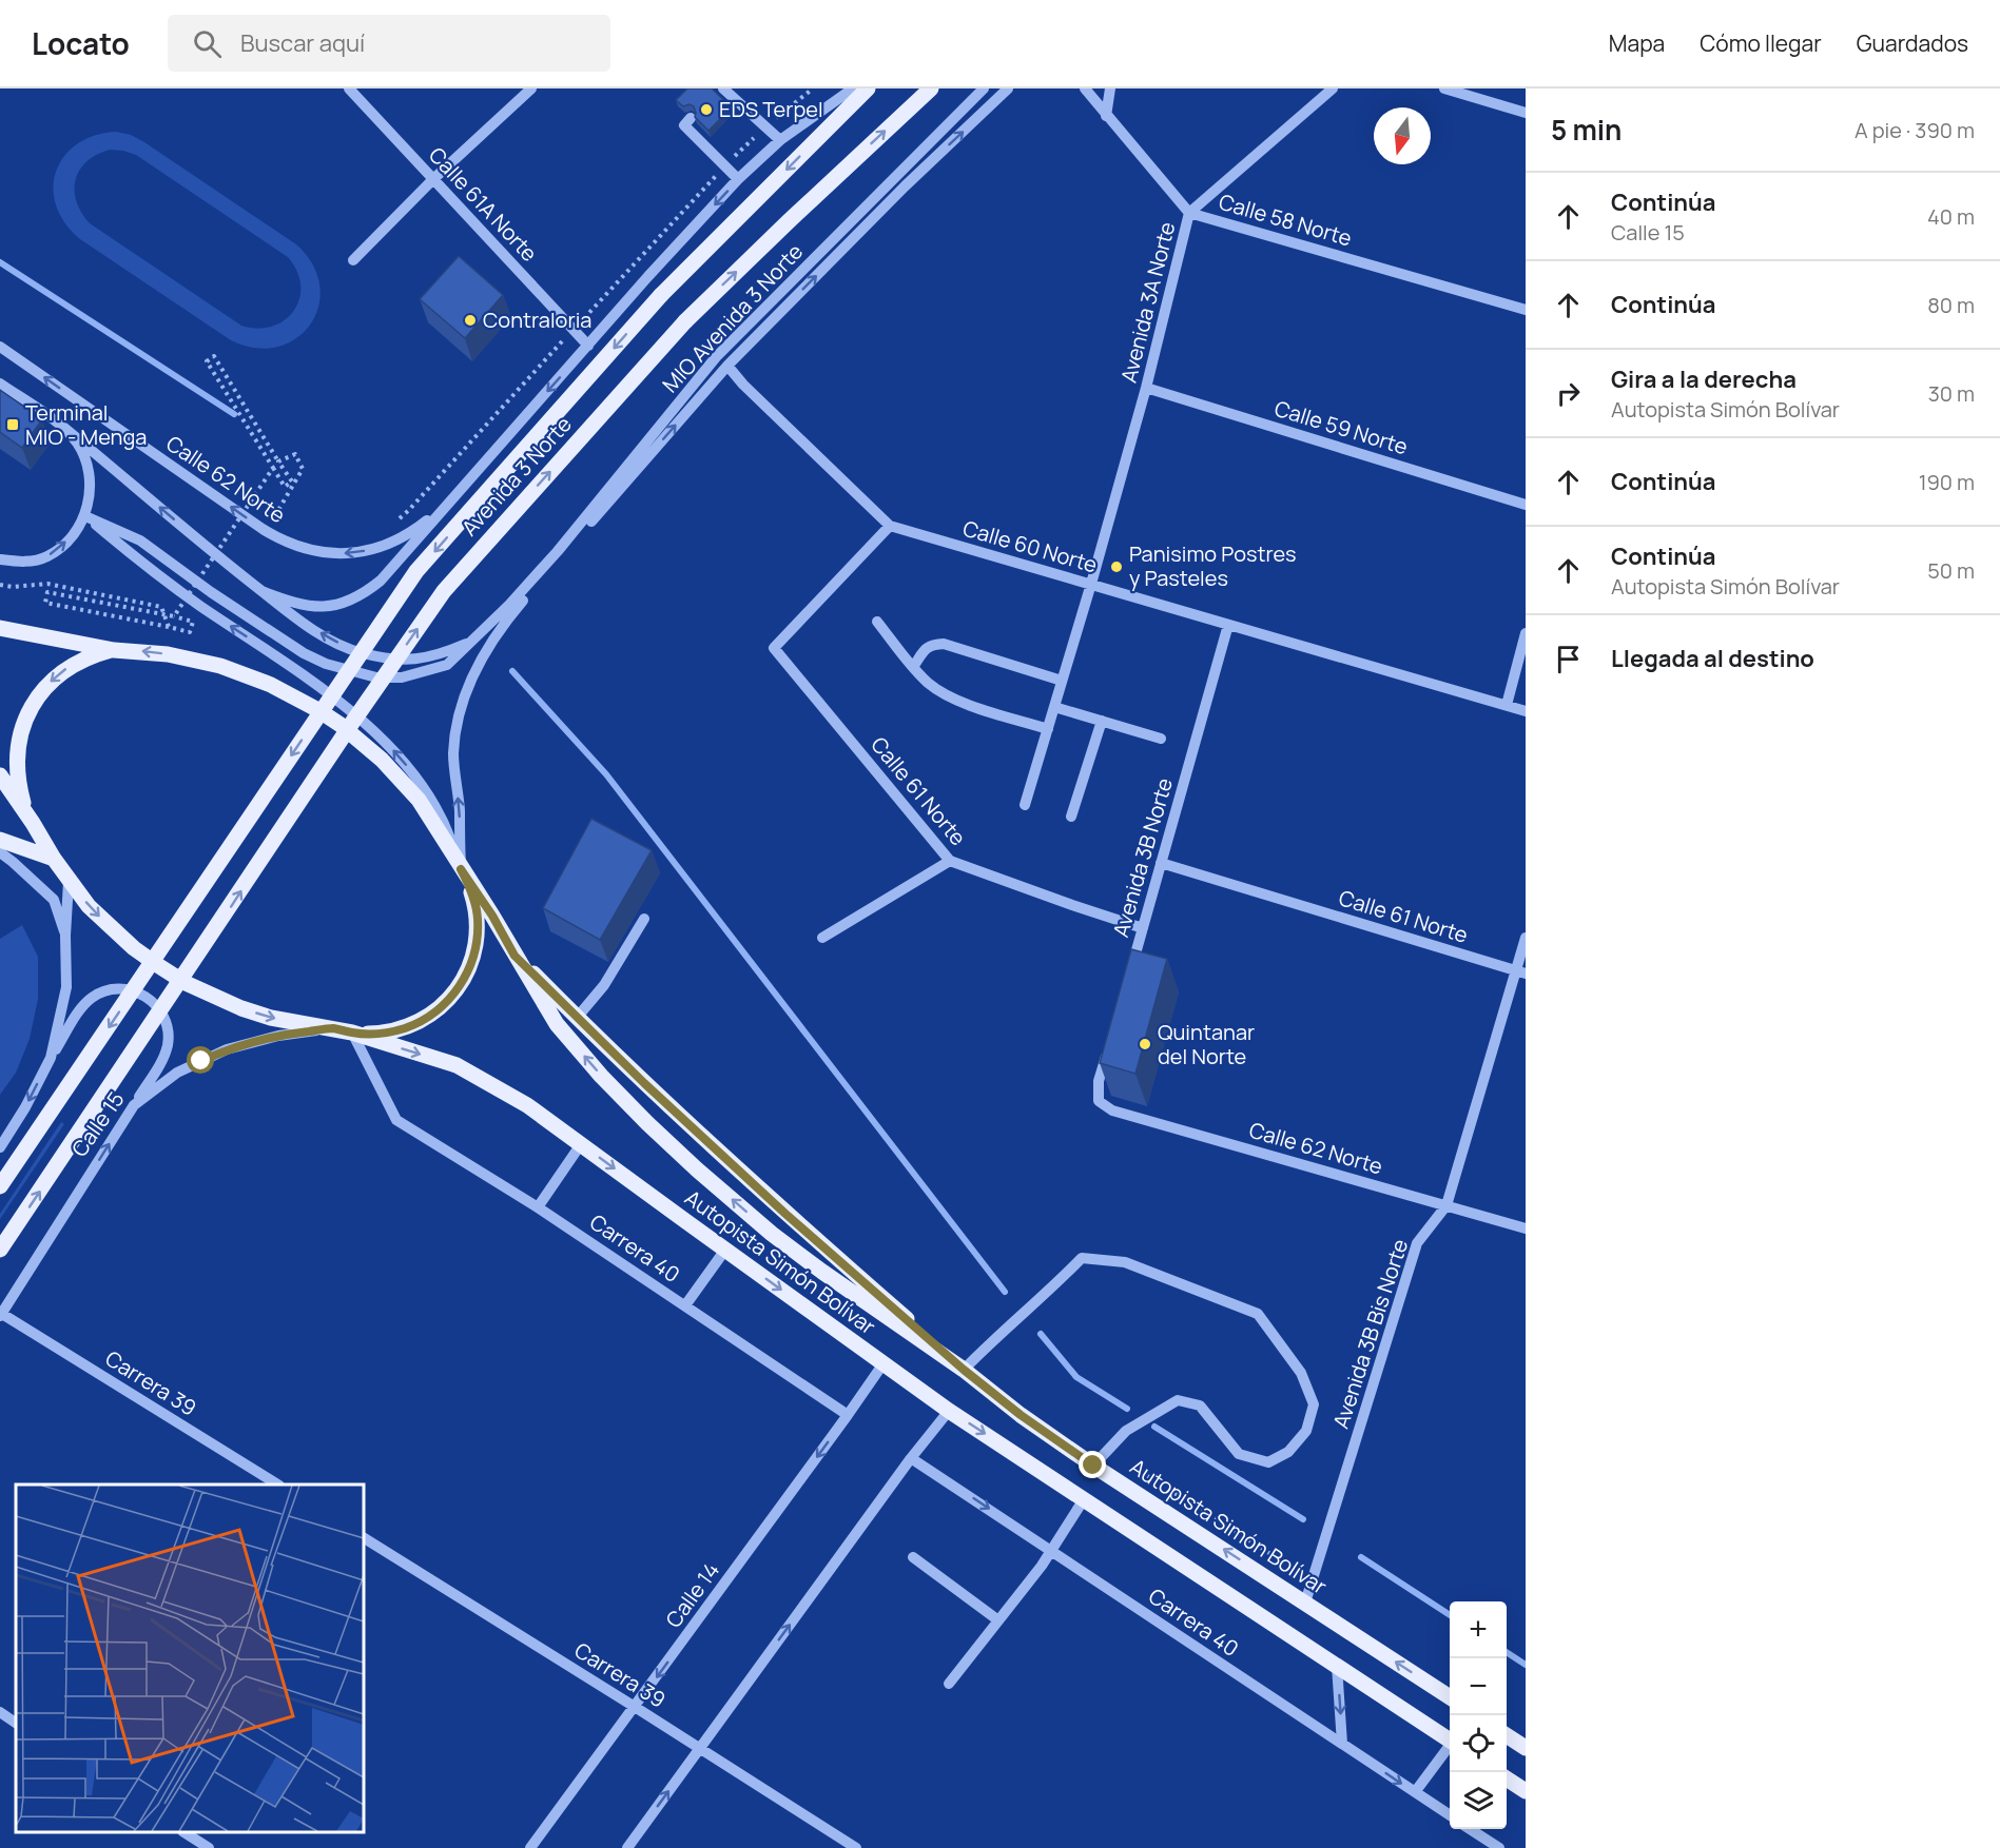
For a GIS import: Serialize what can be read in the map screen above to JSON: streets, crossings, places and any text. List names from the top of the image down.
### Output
{
  "streets": {
    "main road": ["Avenida 3 Norte", "Calle 15", "Autopista Simón Bolívar"],
    "street": [
      "Calle 61A Norte",
      "Calle 58 Norte",
      "Avenida 3A Norte",
      "MIO Avenida 3 Norte",
      "Calle 59 Norte",
      "Calle 62 Norte",
      "Calle 60 Norte",
      "Calle 61 Norte",
      "Avenida 3B Norte",
      "Carrera 40",
      "Avenida 3B Bis Norte",
      "Carrera 39",
      "Calle 14"
    ]
  },
  "crossings": [
    ["Calle 61A Norte", "Avenida 3 Norte"],
    ["Calle 58 Norte", "Avenida 3A Norte"],
    ["Avenida 3A Norte", "Calle 59 Norte"],
    ["Avenida 3A Norte", "Calle 60 Norte"],
    ["Avenida 3 Norte", "Calle 62 Norte"],
    ["Avenida 3 Norte", "Calle 15"],
    ["Calle 62 Norte", "Avenida 3B Bis Norte"],
    ["Calle 60 Norte", "Calle 61 Norte"],
    ["Calle 60 Norte", "Avenida 3B Norte"],
    ["Calle 61 Norte", "Avenida 3B Norte"],
    ["Calle 61 Norte", "Avenida 3B Bis Norte"],
    ["Calle 15", "Carrera 39"],
    ["Carrera 40", "Autopista Simón Bolívar"],
    ["Carrera 40", "Calle 14"],
    ["Autopista Simón Bolívar", "Avenida 3B Bis Norte"],
    ["Autopista Simón Bolívar", "Calle 14"],
    ["Carrera 39", "Calle 14"]
  ],
  "one_way": ["Calle 15"],
  "places": {
    "other": [
      "EDS Terpel",
      "Contraloria",
      "Panisimo Postres y Pasteles",
      "Quintanar del Norte"
    ],
    "transit": ["Terminal MIO - Menga"]
  },
  "north": "bottom",
  "page": {
    "header": "Locato",
    "search": "Buscar aquí",
    "nav": ["Mapa", "Cómo llegar", "Guardados"],
    "heading": ["5 min", "A pie · 390 m"],
    "list": [
      ["Continúa", "Calle 15", "40 m"],
      ["Continúa", "80 m"],
      ["Gira a la derecha", "Autopista Simón Bolívar", "30 m"],
      ["Continúa", "190 m"],
      ["Continúa", "Autopista Simón Bolívar", "50 m"],
      "Llegada al destino"
    ],
    "map_buttons": ["+", "−"]
  }
}
